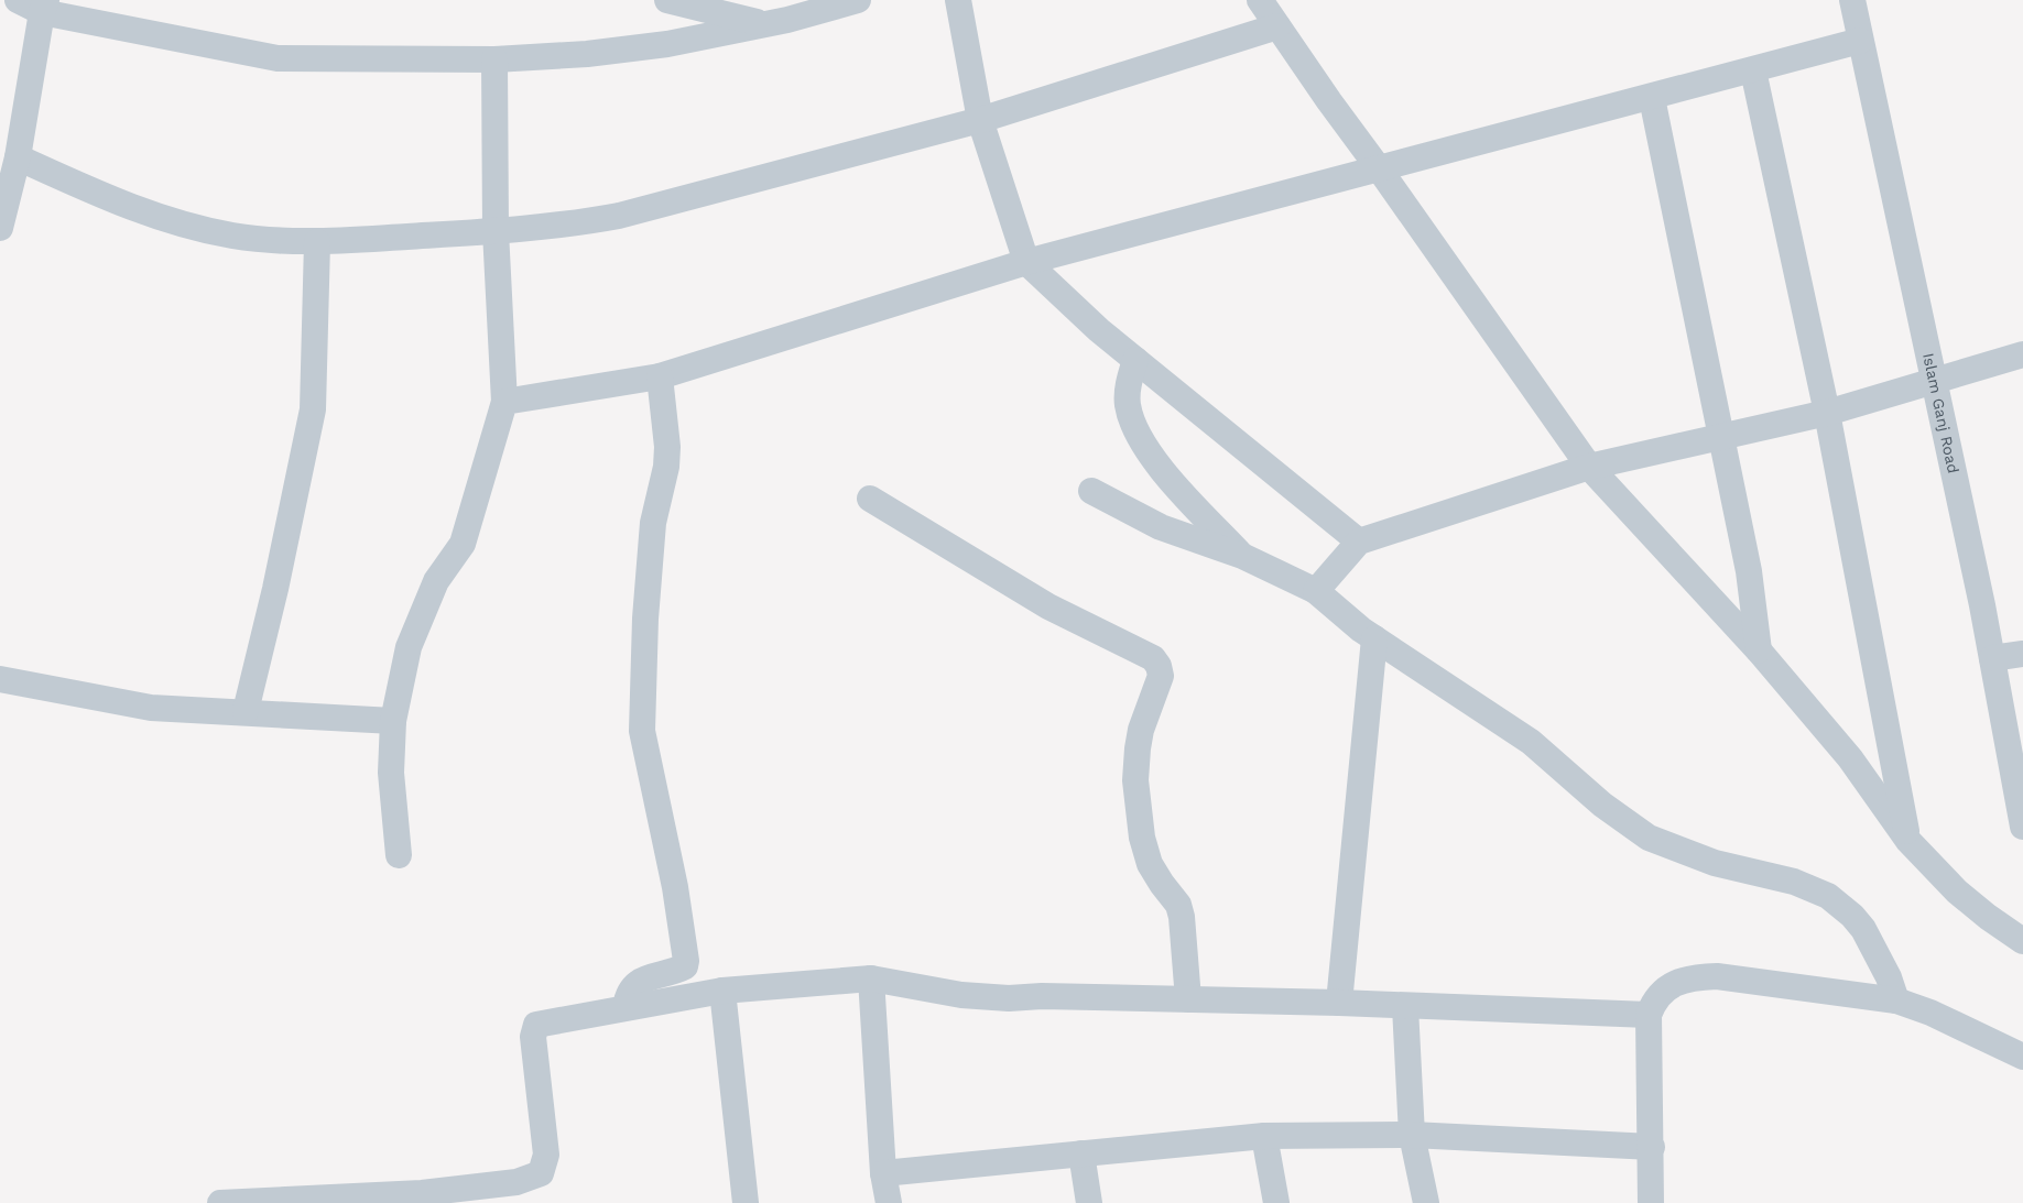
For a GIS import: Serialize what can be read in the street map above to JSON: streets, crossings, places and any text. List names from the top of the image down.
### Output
{
  "streets": {
    "street": ["Islam Ganj Road"]
  }
}
